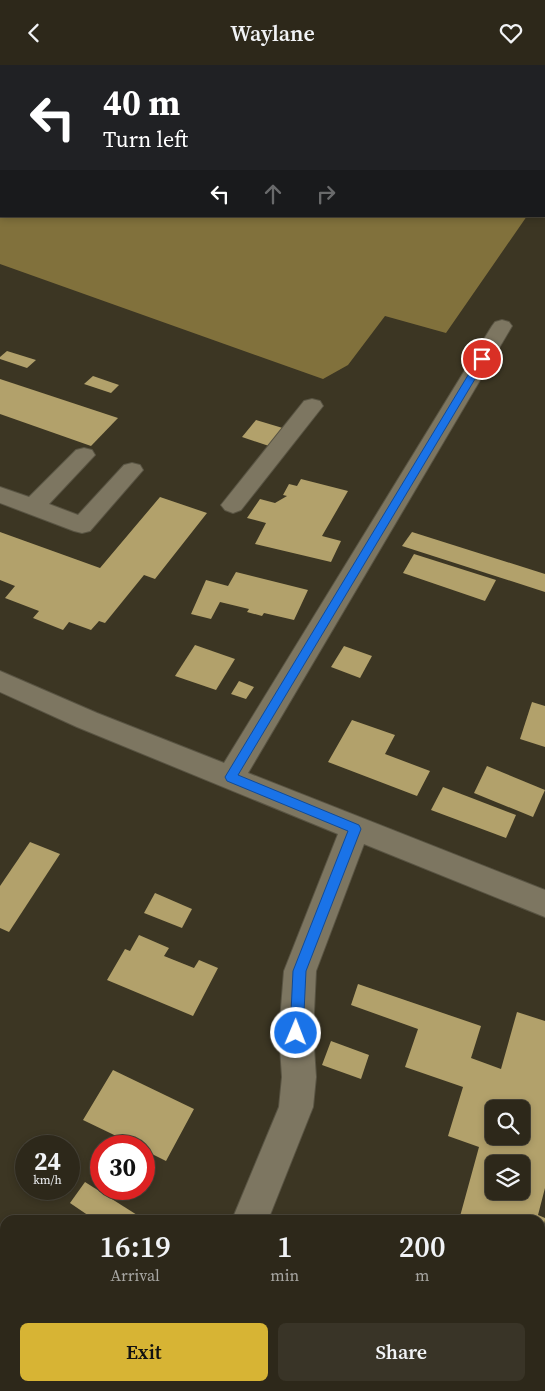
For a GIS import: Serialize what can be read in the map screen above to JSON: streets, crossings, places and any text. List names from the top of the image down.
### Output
{
  "page": {
    "header": "Waylane",
    "turn": ["40 m", "Turn left"],
    "speed": "24 km/h",
    "limit": "30",
    "eta": [
      "16:19",
      "Arrival",
      "1",
      "min",
      "200",
      "m"
    ],
    "buttons": ["Exit", "Share"]
  }
}
